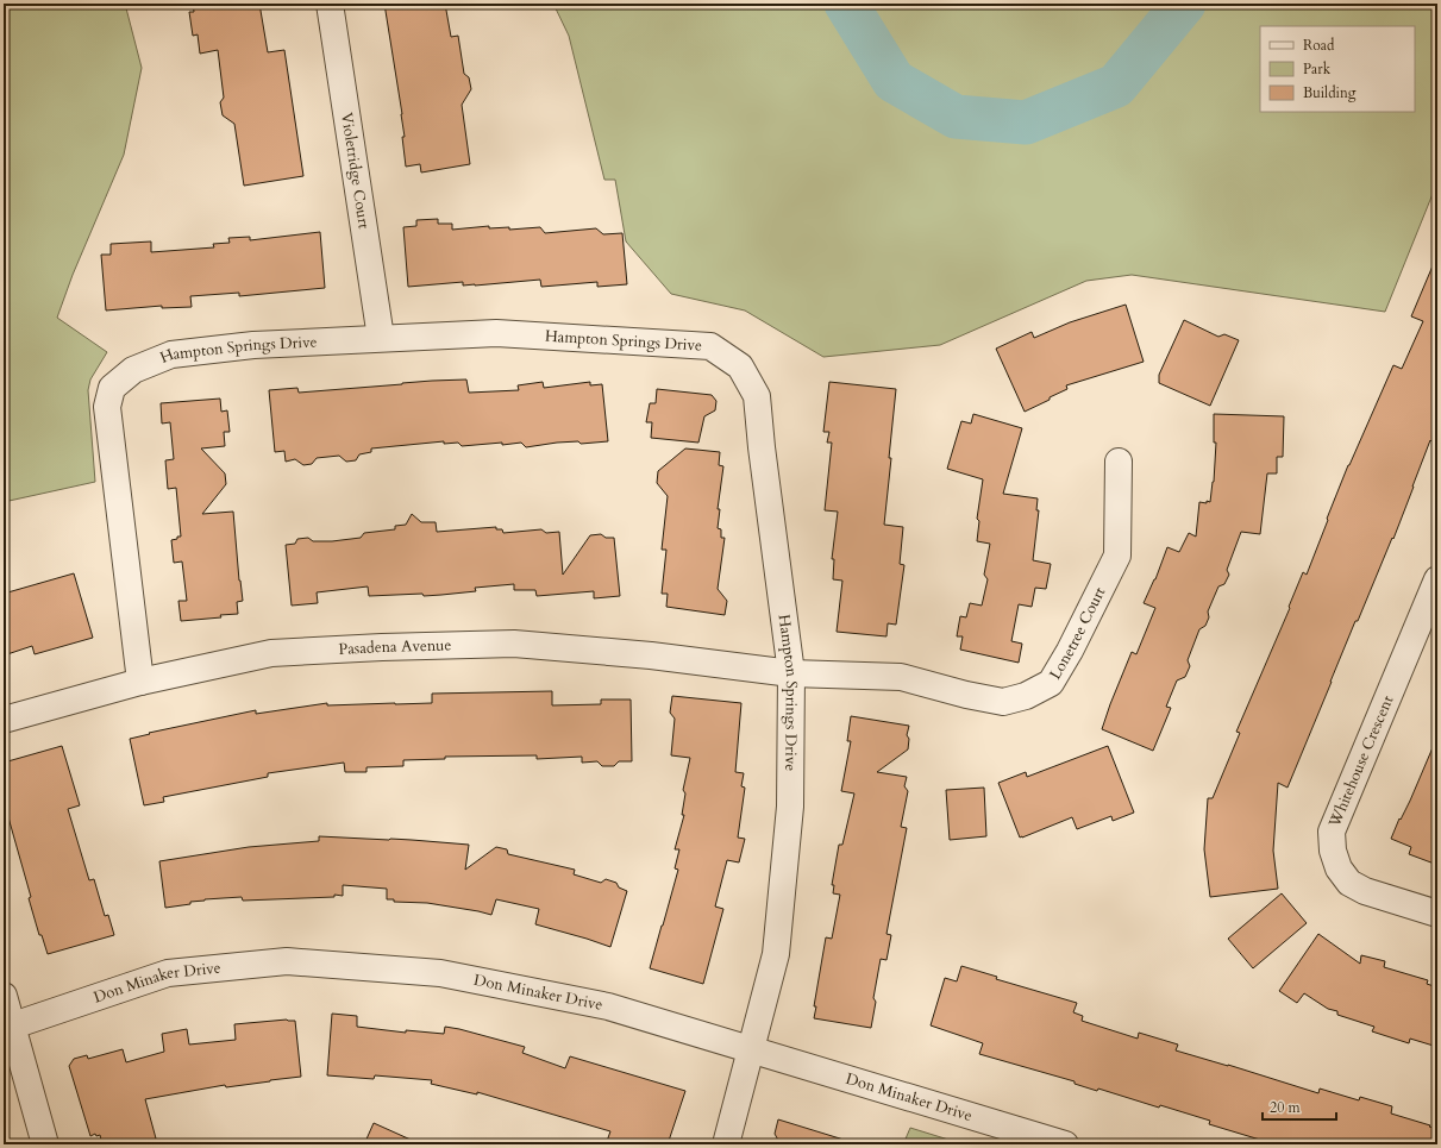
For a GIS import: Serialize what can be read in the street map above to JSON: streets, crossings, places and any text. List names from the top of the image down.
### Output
{
  "streets": {
    "street": [
      "Violetridge Court",
      "Hampton Springs Drive",
      "Lonetree Court",
      "Pasadena Avenue",
      "Whitehouse Crescent",
      "Don Minaker Drive"
    ]
  },
  "crossings": [
    ["Violetridge Court", "Hampton Springs Drive"],
    ["Hampton Springs Drive", "Lonetree Court"],
    ["Hampton Springs Drive", "Pasadena Avenue"],
    ["Hampton Springs Drive", "Don Minaker Drive"],
    ["Lonetree Court", "Pasadena Avenue"]
  ],
  "legend": ["Road", "Park", "Building"],
  "scale_bar": "20 m"
}
